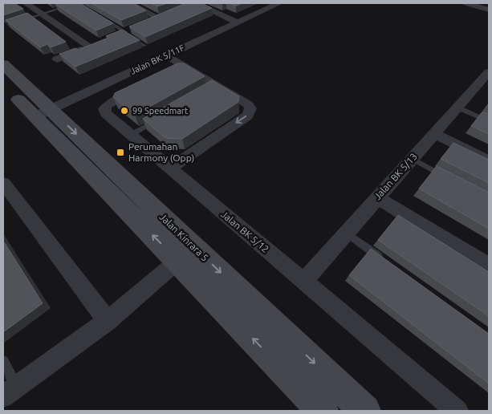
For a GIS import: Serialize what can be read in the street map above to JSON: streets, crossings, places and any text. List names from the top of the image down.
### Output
{
  "streets": {
    "main road": ["Jalan Kinrara 5"],
    "street": ["Jalan BK 5/11F", "Jalan BK 5/13", "Jalan BK 5/12"]
  },
  "crossings": [
    ["Jalan BK 5/11F", "Jalan Kinrara 5"],
    ["Jalan BK 5/13", "Jalan BK 5/12"]
  ],
  "places": {
    "other": ["99 Speedmart"],
    "transit": ["Perumahan Harmony (Opp)"]
  }
}
